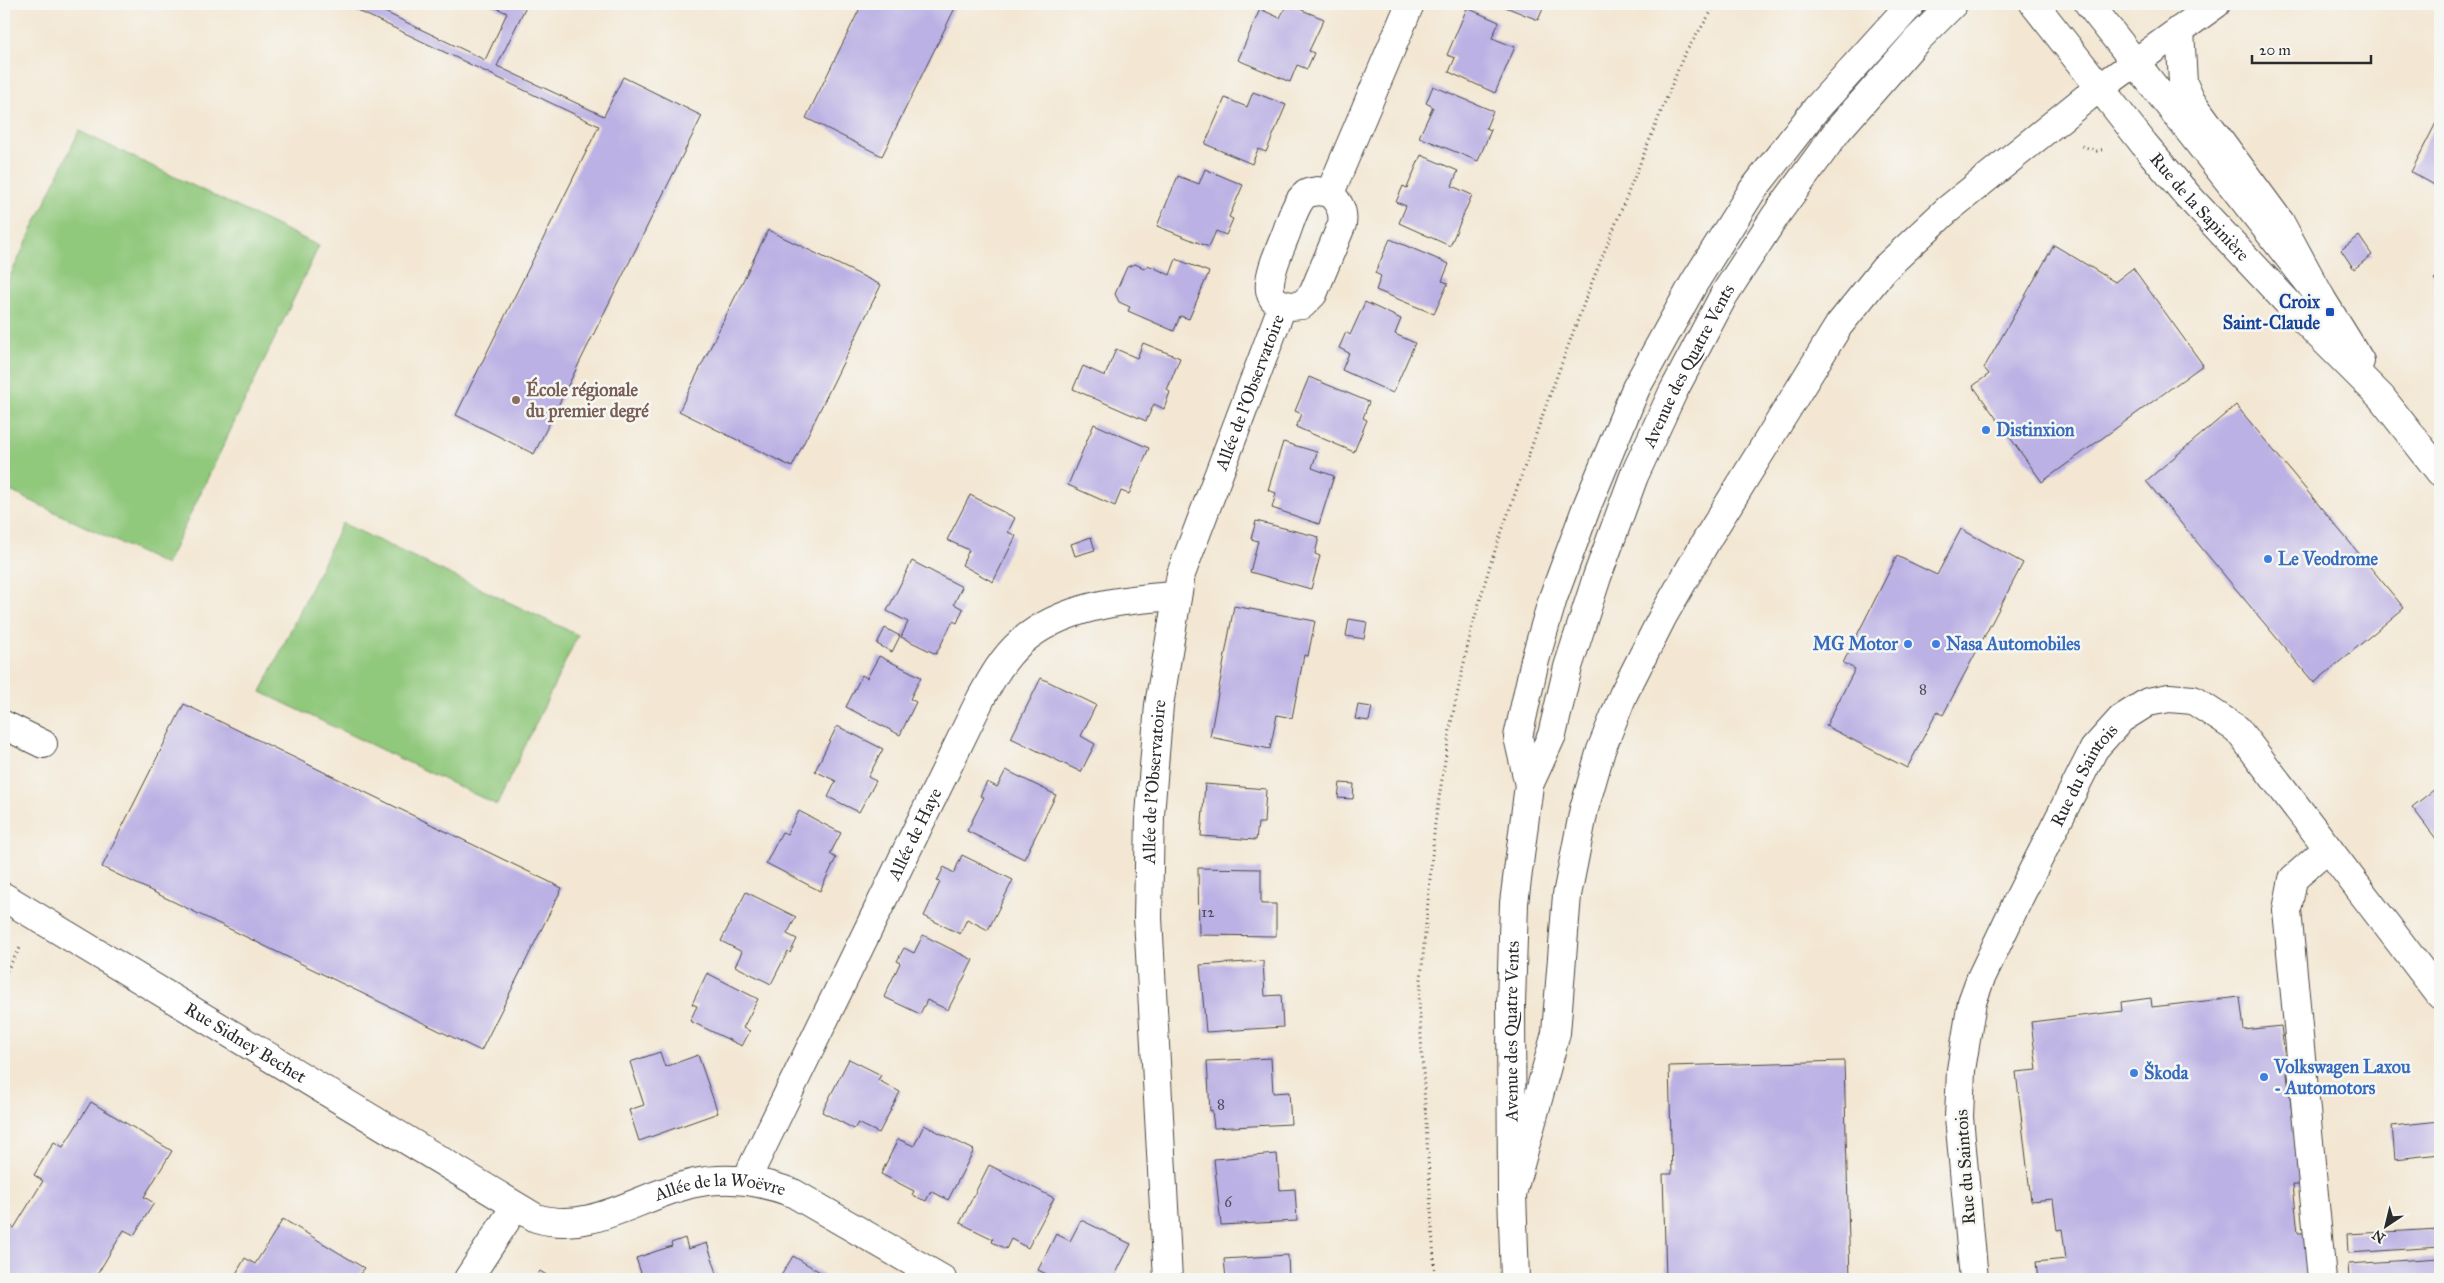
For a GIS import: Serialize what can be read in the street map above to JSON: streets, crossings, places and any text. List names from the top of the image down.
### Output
{
  "streets": {
    "street": [
      "Rue de la Sapinière",
      "Avenue des Quatre Vents",
      "Allée de l'Observatoire",
      "Rue du Saintois",
      "Allée de Haye",
      "Rue Sidney Bechet",
      "Allée de la Woëvre"
    ]
  },
  "crossings": [
    ["Allée de l'Observatoire", "Allée de Haye"],
    ["Allée de Haye", "Allée de la Woëvre"],
    ["Rue Sidney Bechet", "Allée de la Woëvre"]
  ],
  "places": {
    "transit": ["Croix Saint-Claude"],
    "other": [
      "École régionale du premier degré",
      "Distinxion",
      "Le Veodrome",
      "MG Motor",
      "Nasa Automobiles",
      "Škoda",
      "Volkswagen Laxou - Automotors"
    ]
  },
  "house_numbers": [
    "8",
    "12",
    "8",
    "6"
  ],
  "scale_bar": "20 m",
  "north": "bottom left"
}
